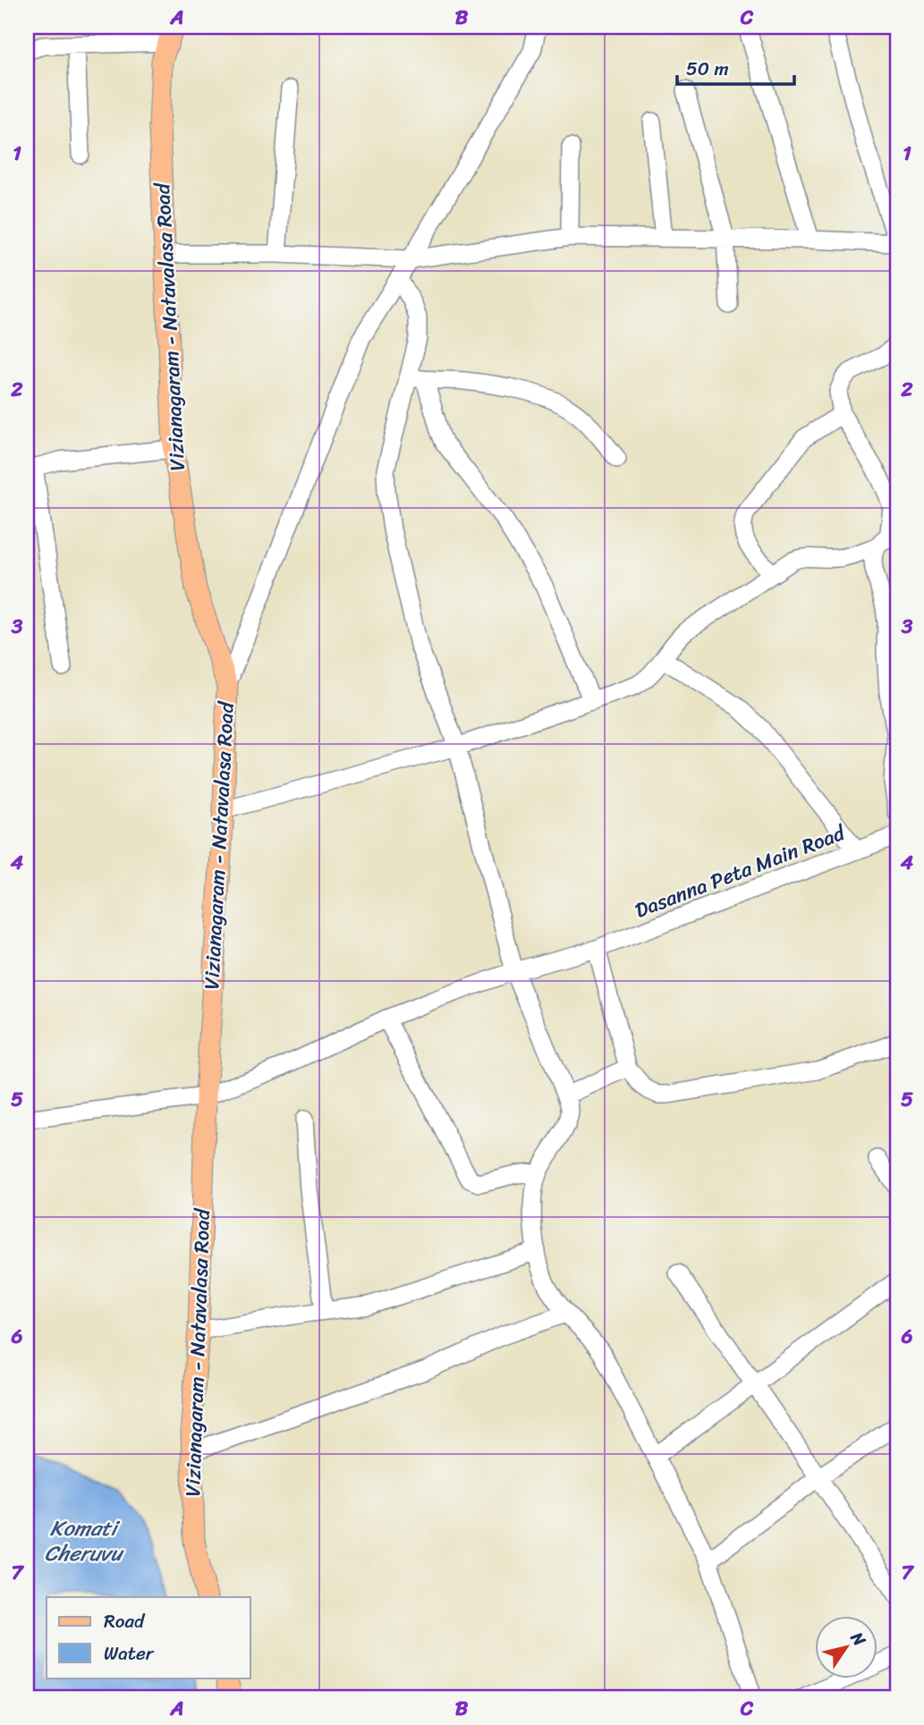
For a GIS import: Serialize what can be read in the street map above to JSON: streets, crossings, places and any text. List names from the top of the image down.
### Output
{
  "streets": {
    "main road": ["Vizianagaram - Natavalasa Road"],
    "street": ["Dasanna Peta Main Road"]
  },
  "crossings": [
    ["Vizianagaram - Natavalasa Road", "Dasanna Peta Main Road"]
  ],
  "water": ["Komati Cheruvu"],
  "legend": ["Road", "Water"],
  "scale_bar": "50 m",
  "north": "top right",
  "grid": {
    "columns": ["A", "B", "C"],
    "rows": [
      "1",
      "2",
      "3",
      "4",
      "5",
      "6",
      "7"
    ]
  }
}
